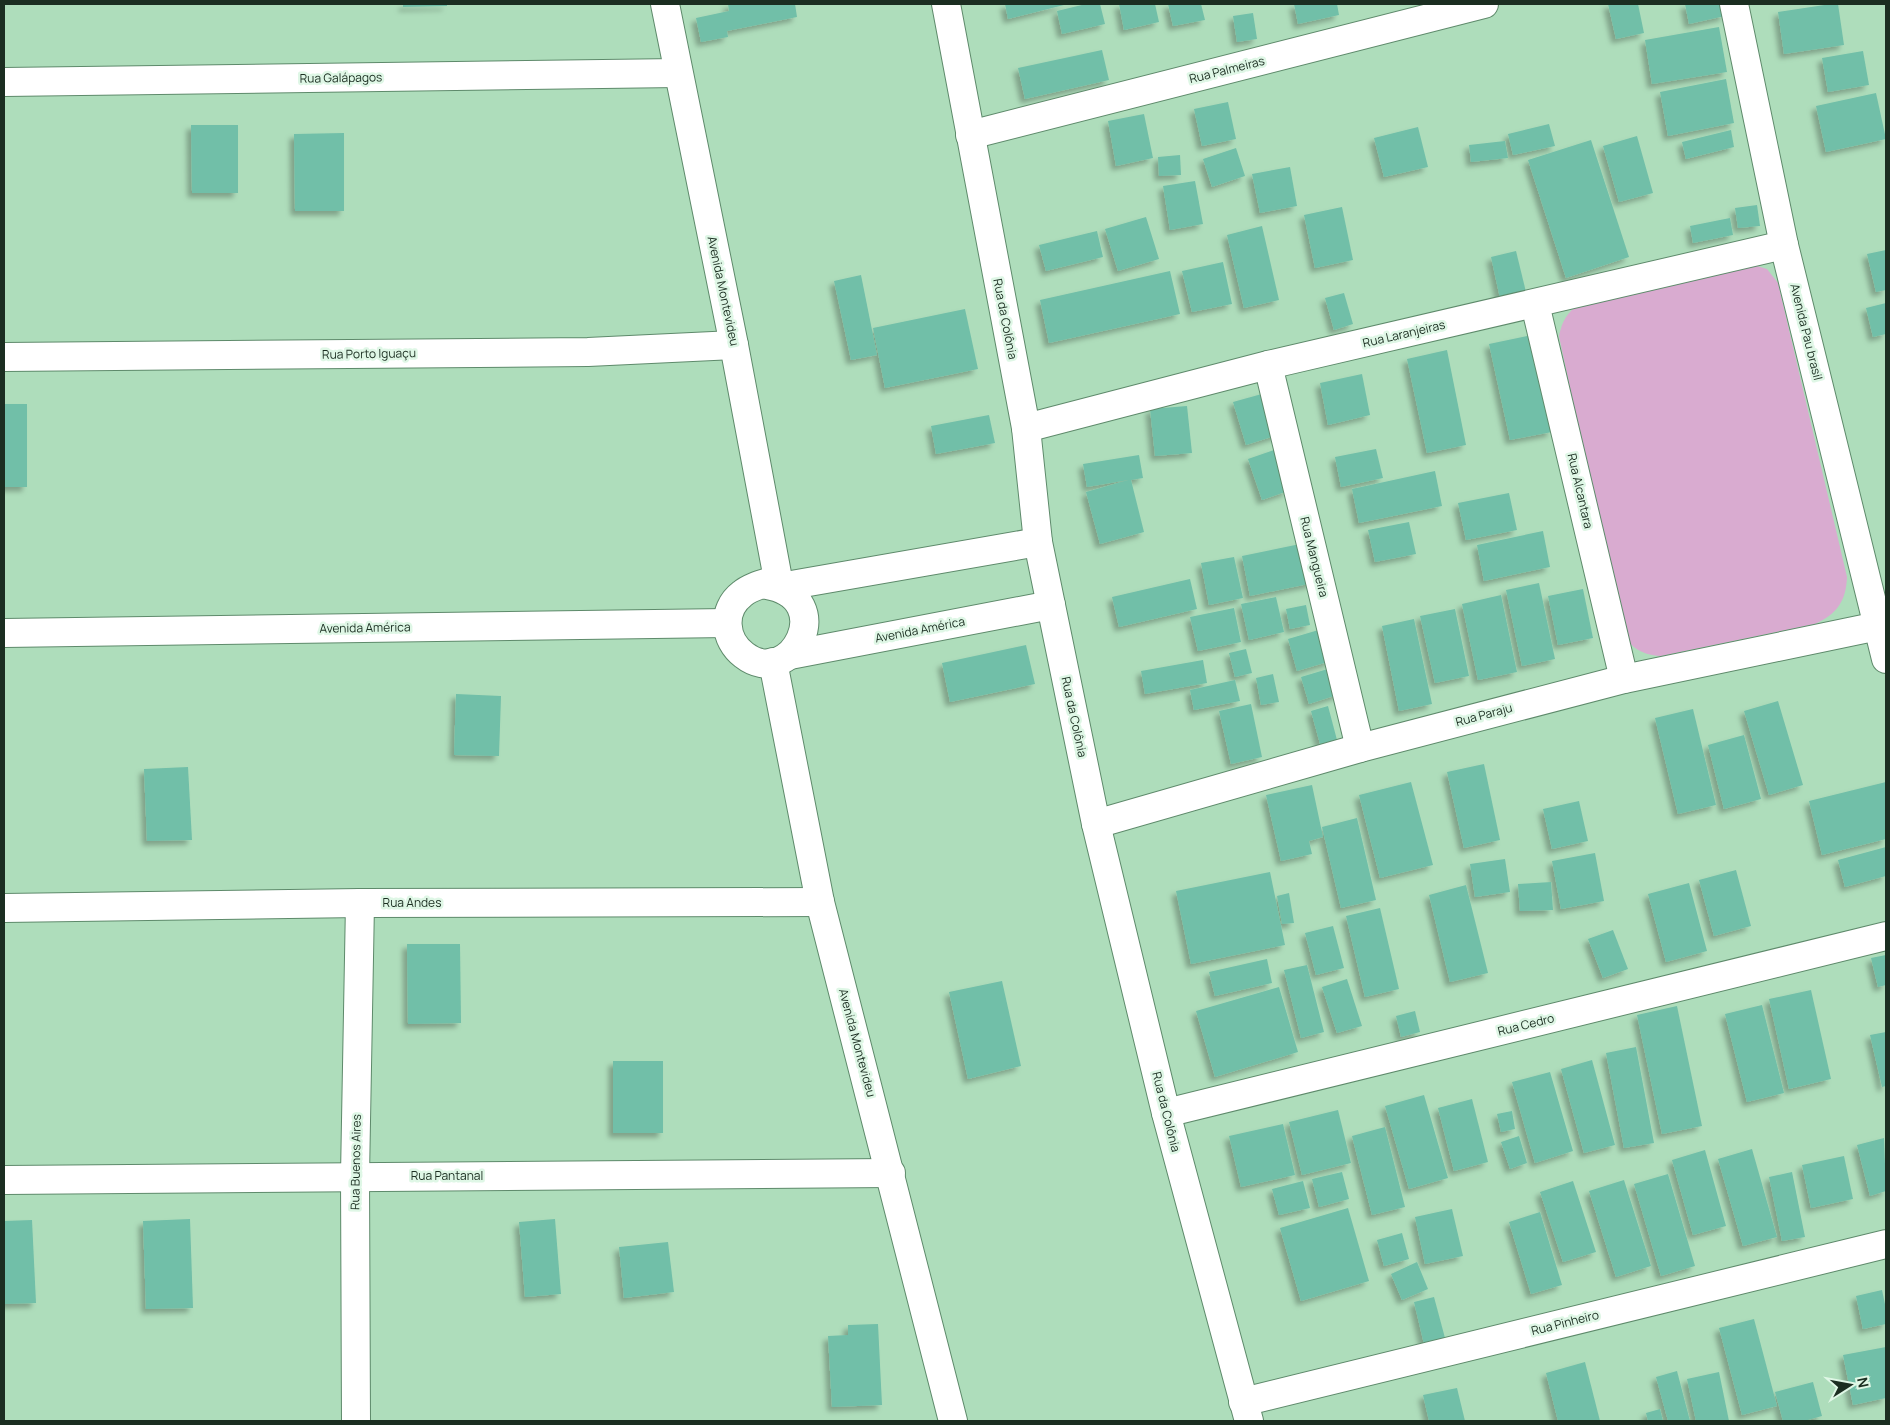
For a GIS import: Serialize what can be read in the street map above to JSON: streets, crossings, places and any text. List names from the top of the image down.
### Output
{
  "streets": {
    "street": [
      "Rua Palmeiras",
      "Rua Galápagos",
      "Avenida Montevideu",
      "Rua da Colônia",
      "Avenida Pau brasil",
      "Rua Laranjeiras",
      "Rua Porto Iguaçu",
      "Rua Alcantara",
      "Rua Mangueira",
      "Avenida América",
      "Rua Paraju",
      "Rua Andes",
      "Rua Cedro",
      "Rua Buenos Aires",
      "Rua Pantanal",
      "Rua Pinheiro"
    ]
  },
  "crossings": [
    ["Rua Palmeiras", "Rua da Colônia"],
    ["Rua Galápagos", "Avenida Montevideu"],
    ["Avenida Montevideu", "Rua Porto Iguaçu"],
    ["Avenida Montevideu", "Avenida América"],
    ["Avenida Montevideu", "Rua Andes"],
    ["Avenida Montevideu", "Rua Pantanal"],
    ["Rua da Colônia", "Rua Laranjeiras"],
    ["Rua da Colônia", "Avenida América"],
    ["Rua da Colônia", "Rua Paraju"],
    ["Rua da Colônia", "Rua Cedro"],
    ["Rua da Colônia", "Rua Pinheiro"],
    ["Avenida Pau brasil", "Rua Laranjeiras"],
    ["Avenida Pau brasil", "Rua Paraju"],
    ["Rua Laranjeiras", "Rua Alcantara"],
    ["Rua Laranjeiras", "Rua Mangueira"],
    ["Rua Alcantara", "Rua Paraju"],
    ["Rua Mangueira", "Rua Paraju"],
    ["Rua Andes", "Rua Buenos Aires"],
    ["Rua Buenos Aires", "Rua Pantanal"]
  ],
  "north": "right"
}
